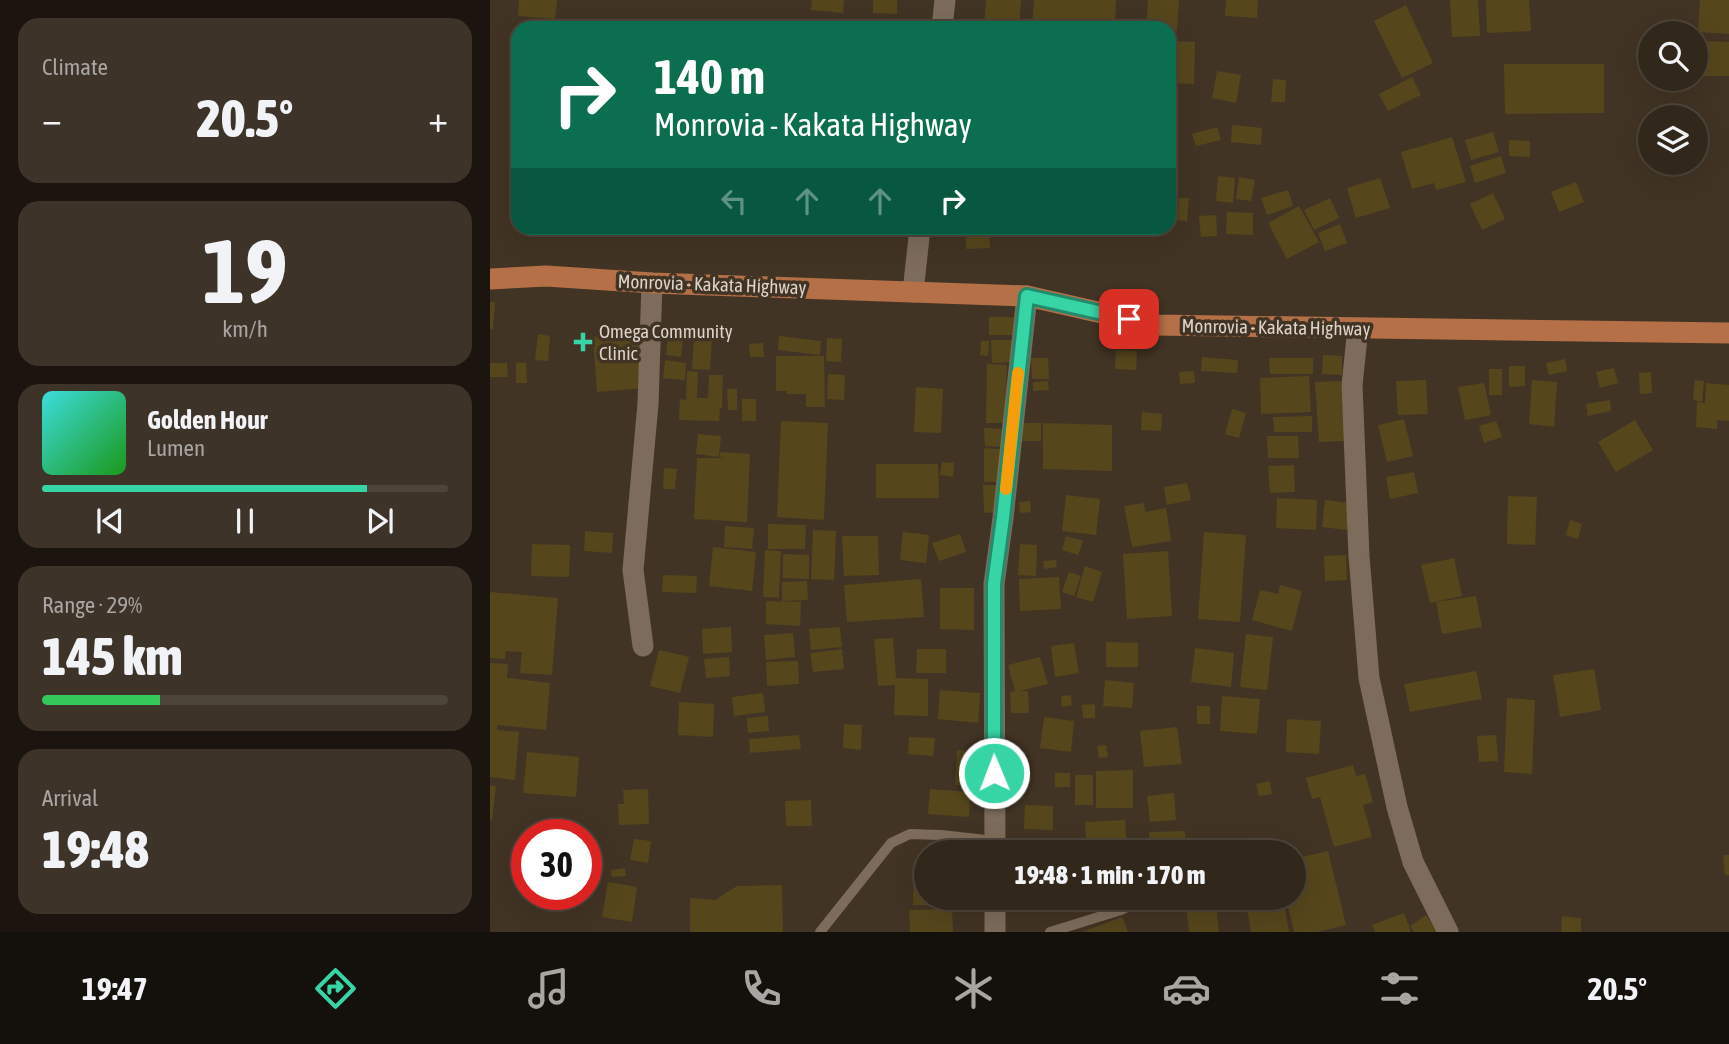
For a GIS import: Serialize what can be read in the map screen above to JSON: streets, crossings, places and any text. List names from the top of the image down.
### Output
{
  "streets": {
    "highway": ["Monrovia - Kakata Highway"]
  },
  "places": {
    "health": ["Omega Community Clinic"]
  },
  "page": {
    "tile": [
      "Climate",
      ["19", "km/h"],
      ["Range · 29%", "145 km"],
      ["Arrival", "19:48"]
    ],
    "turn": ["140 m", "Monrovia - Kakata Highway"],
    "heat": ["−", "20.5°", "+"],
    "song": ["Golden Hour", "Lumen"],
    "limit": "30",
    "trip": "19:48 · 1 min · 170 m",
    "tabs": ["19:47", "20.5°"]
  }
}
